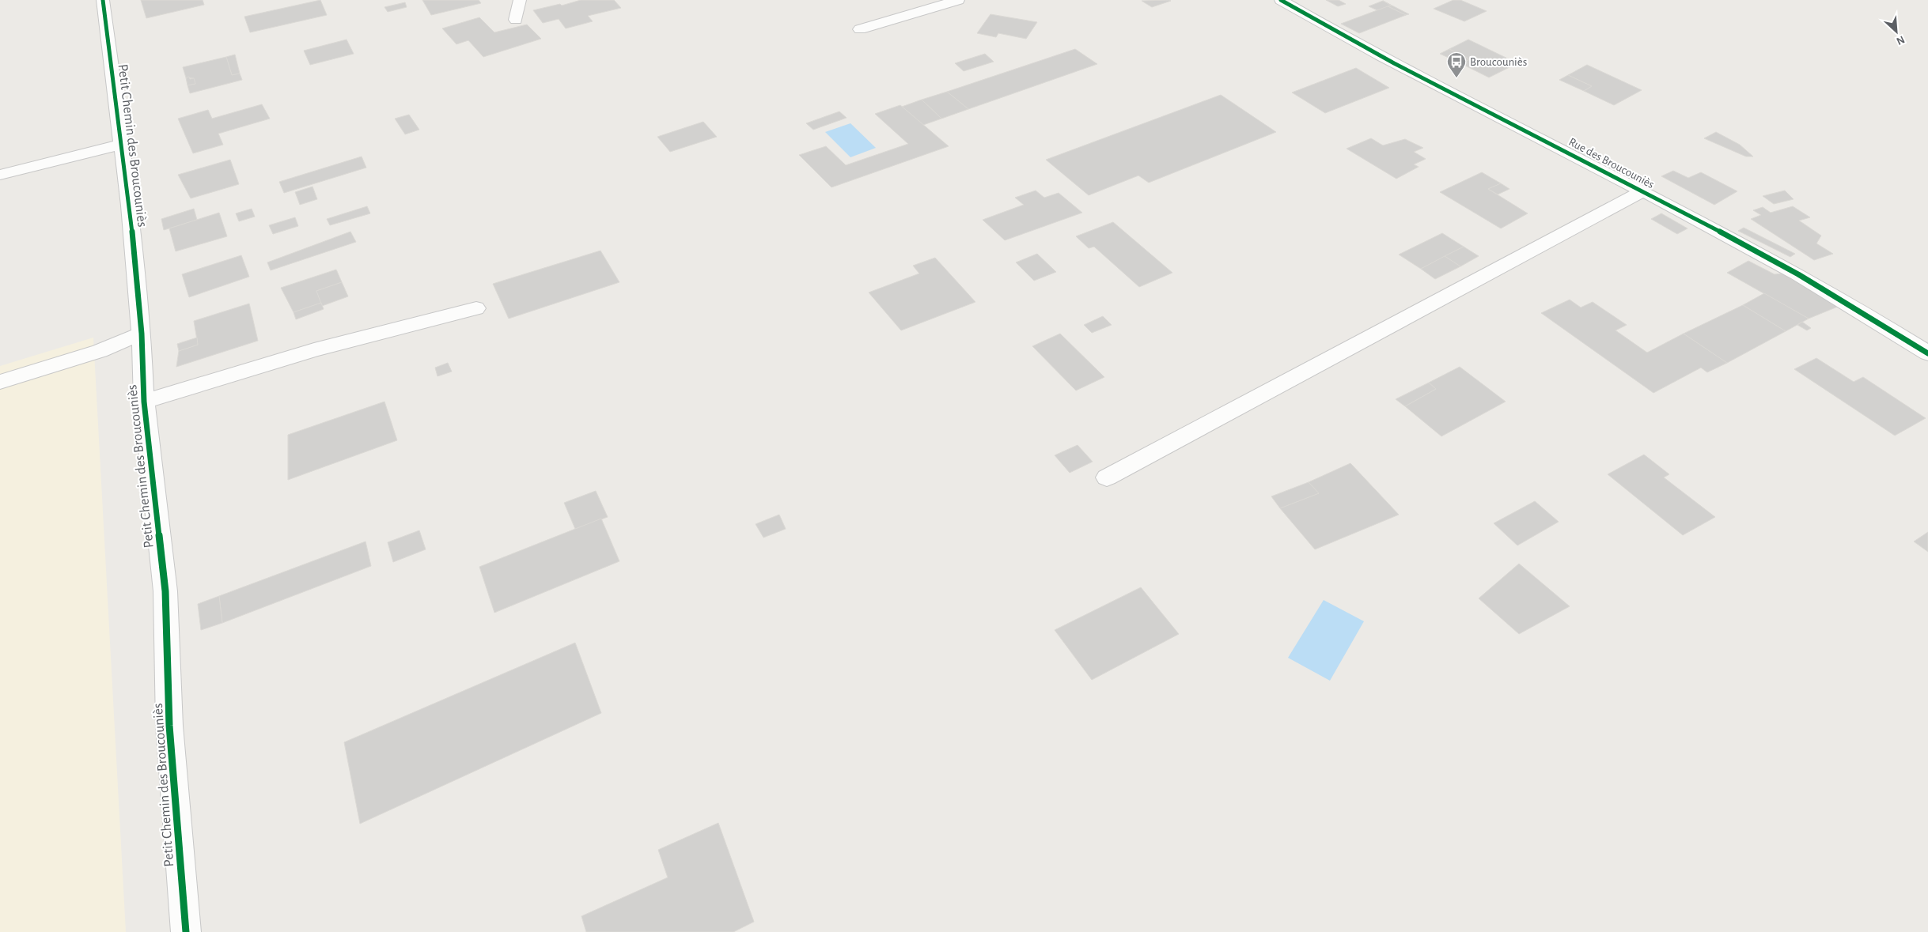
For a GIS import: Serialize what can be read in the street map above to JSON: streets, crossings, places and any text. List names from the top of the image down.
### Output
{
  "streets": {
    "street": ["Petit Chemin des Broucouniès", "Rue des Broucouniès"]
  },
  "places": {
    "bus stop": ["Broucouniès"]
  },
  "north": "bottom right"
}
